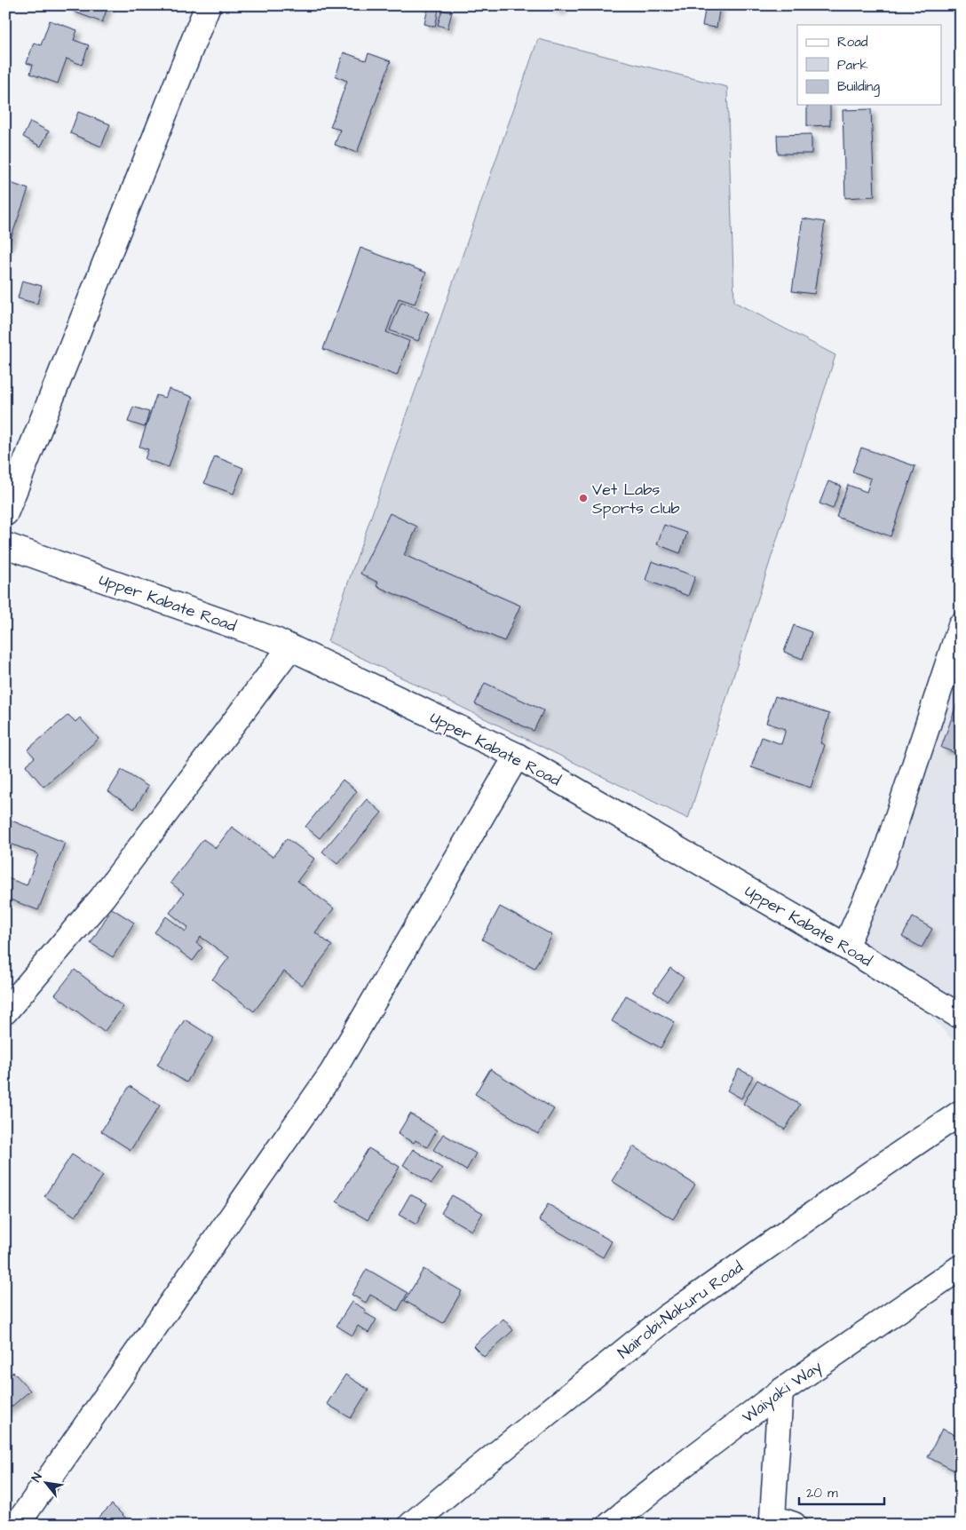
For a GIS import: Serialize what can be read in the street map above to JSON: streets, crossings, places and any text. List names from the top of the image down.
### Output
{
  "streets": {
    "main road": ["Upper Kabate Road", "Nairobi-Nakuru Road", "Waiyaki Way"]
  },
  "places": ["Vet Labs Sports club"],
  "legend": ["Road", "Park", "Building"],
  "scale_bar": "20 m",
  "north": "top left"
}
